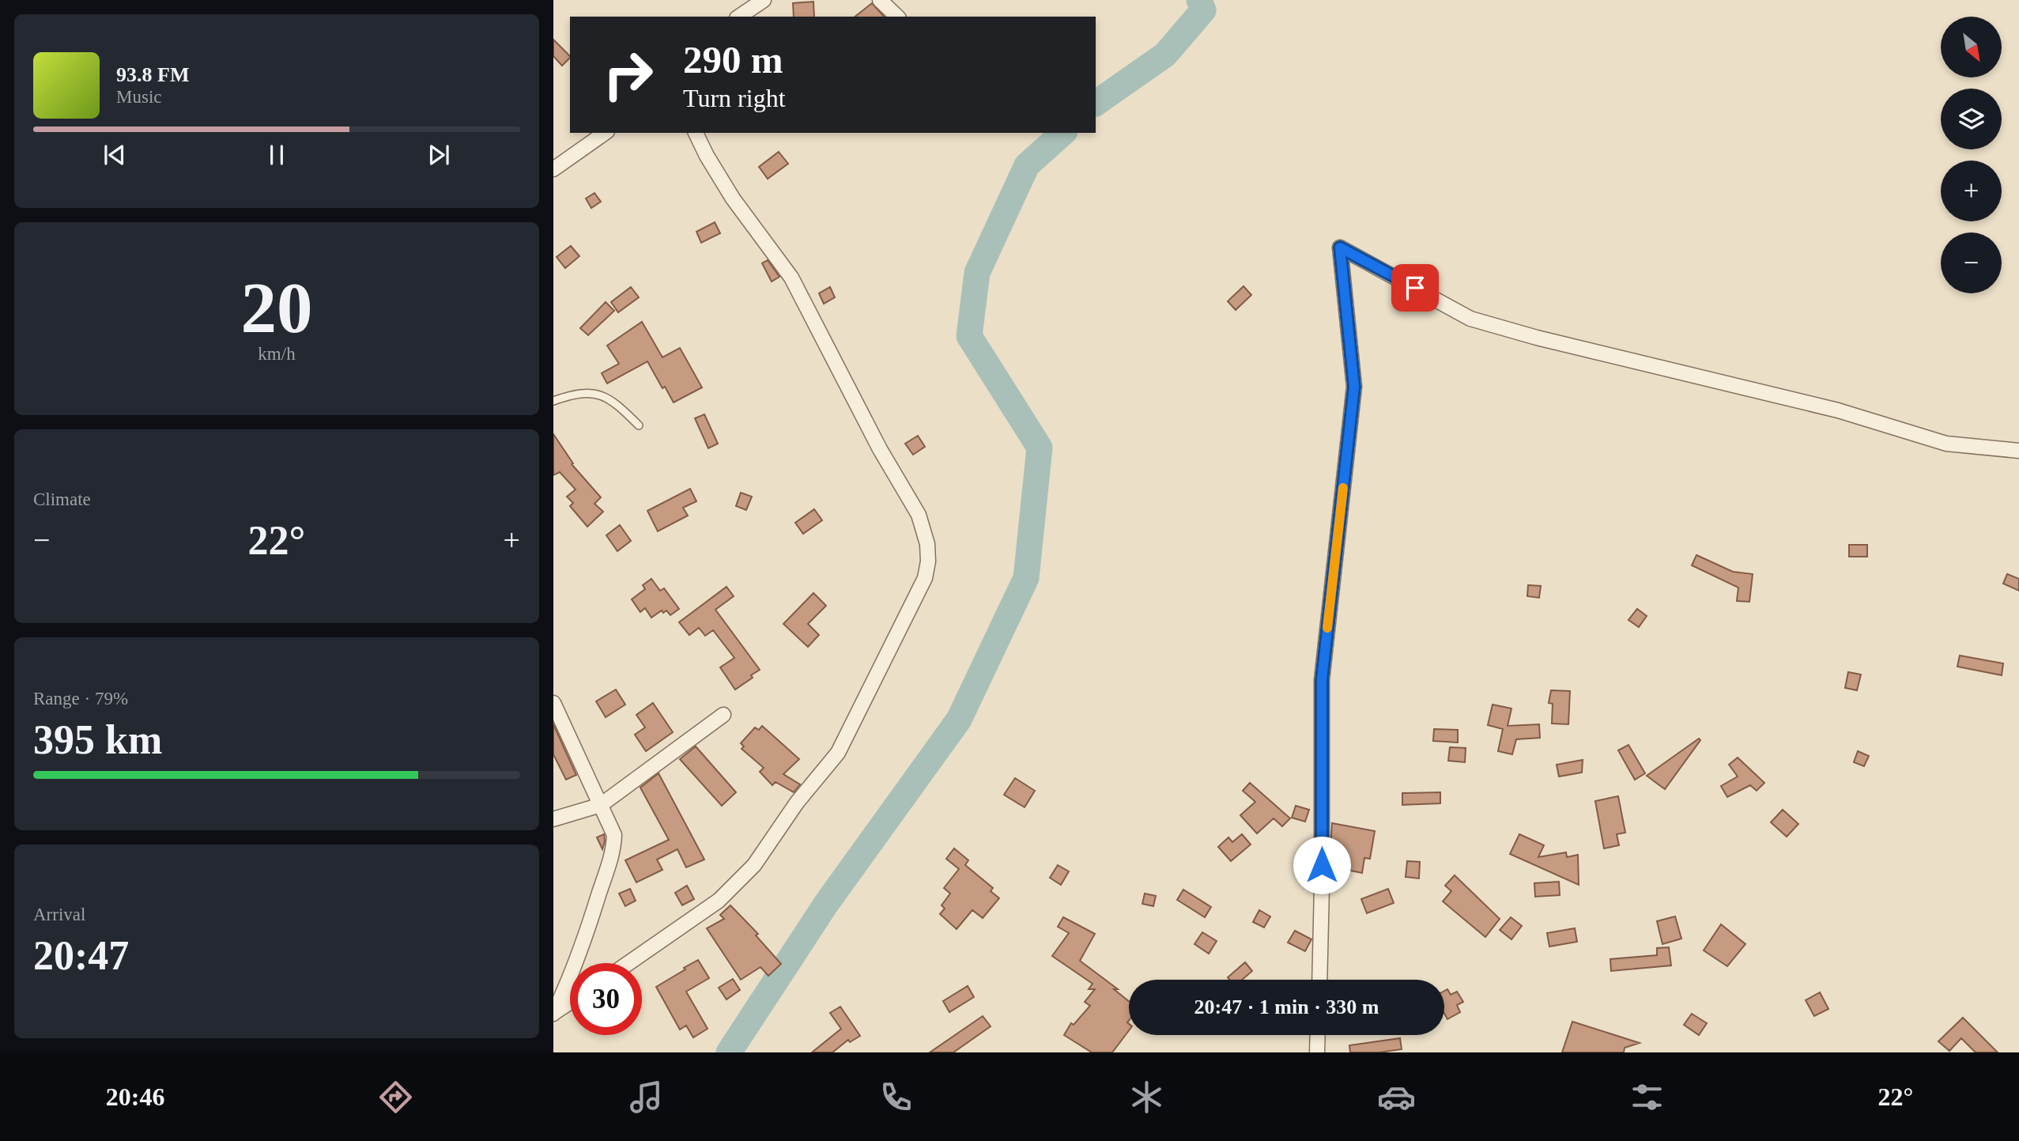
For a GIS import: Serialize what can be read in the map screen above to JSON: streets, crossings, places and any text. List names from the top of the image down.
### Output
{
  "north": "bottom right",
  "page": {
    "map_buttons": ["+", "−"],
    "turn": ["290 m", "Turn right"],
    "song": ["93.8 FM", "Music"],
    "tile": [
      ["20", "km/h"],
      "Climate",
      ["Range · 79%", "395 km"],
      ["Arrival", "20:47"]
    ],
    "heat": ["−", "22°", "+"],
    "limit": "30",
    "trip": "20:47 · 1 min · 330 m",
    "tabs": ["20:46", "22°"]
  }
}
